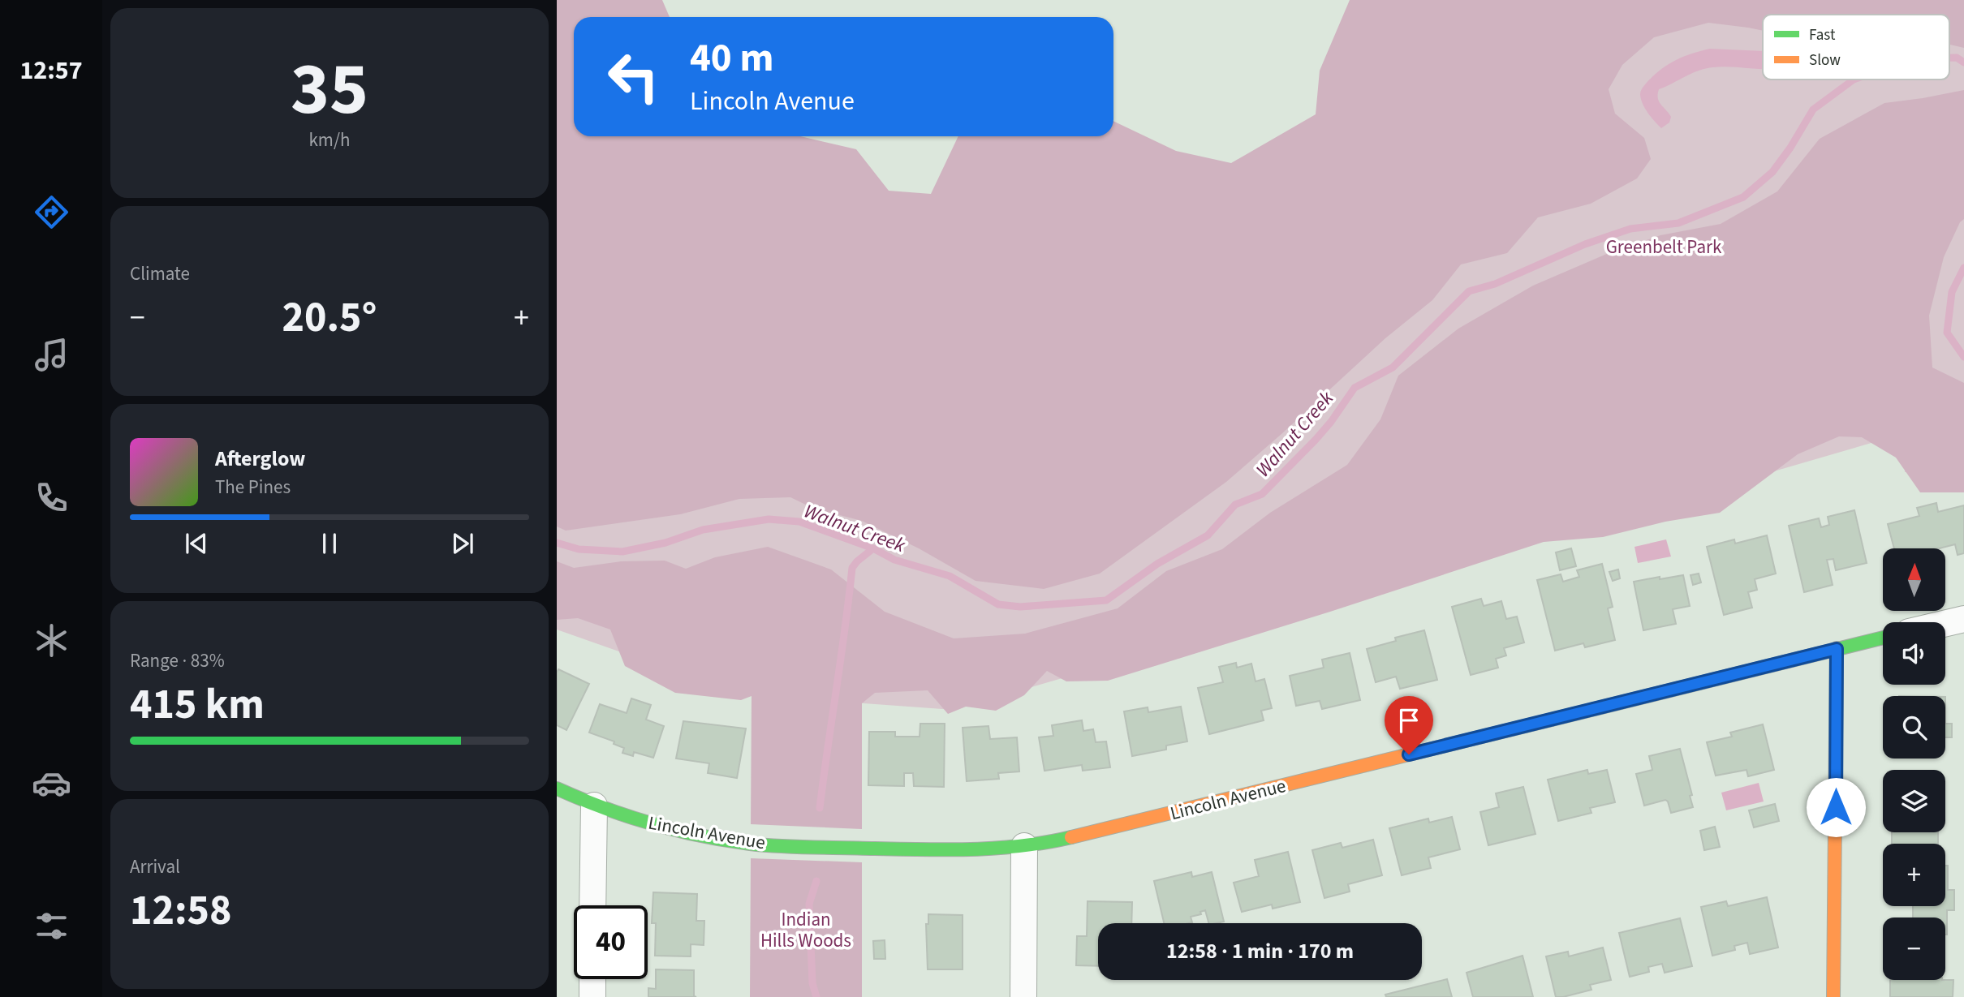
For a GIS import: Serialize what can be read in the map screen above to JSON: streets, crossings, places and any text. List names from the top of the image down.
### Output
{
  "streets": {
    "street": ["Lincoln Avenue"]
  },
  "water": ["Walnut Creek"],
  "parks": ["Greenbelt Park", "Indian Hills Woods"],
  "legend": ["Fast", "Slow"],
  "north": "top",
  "page": {
    "tabs": "12:57",
    "tile": [
      ["35", "km/h"],
      "Climate",
      ["Range · 83%", "415 km"],
      ["Arrival", "12:58"]
    ],
    "turn": ["40 m", "Lincoln Avenue"],
    "heat": ["−", "20.5°", "+"],
    "song": ["Afterglow", "The Pines"],
    "map_buttons": ["+", "−"],
    "limit": "40",
    "trip": "12:58 · 1 min · 170 m"
  }
}
